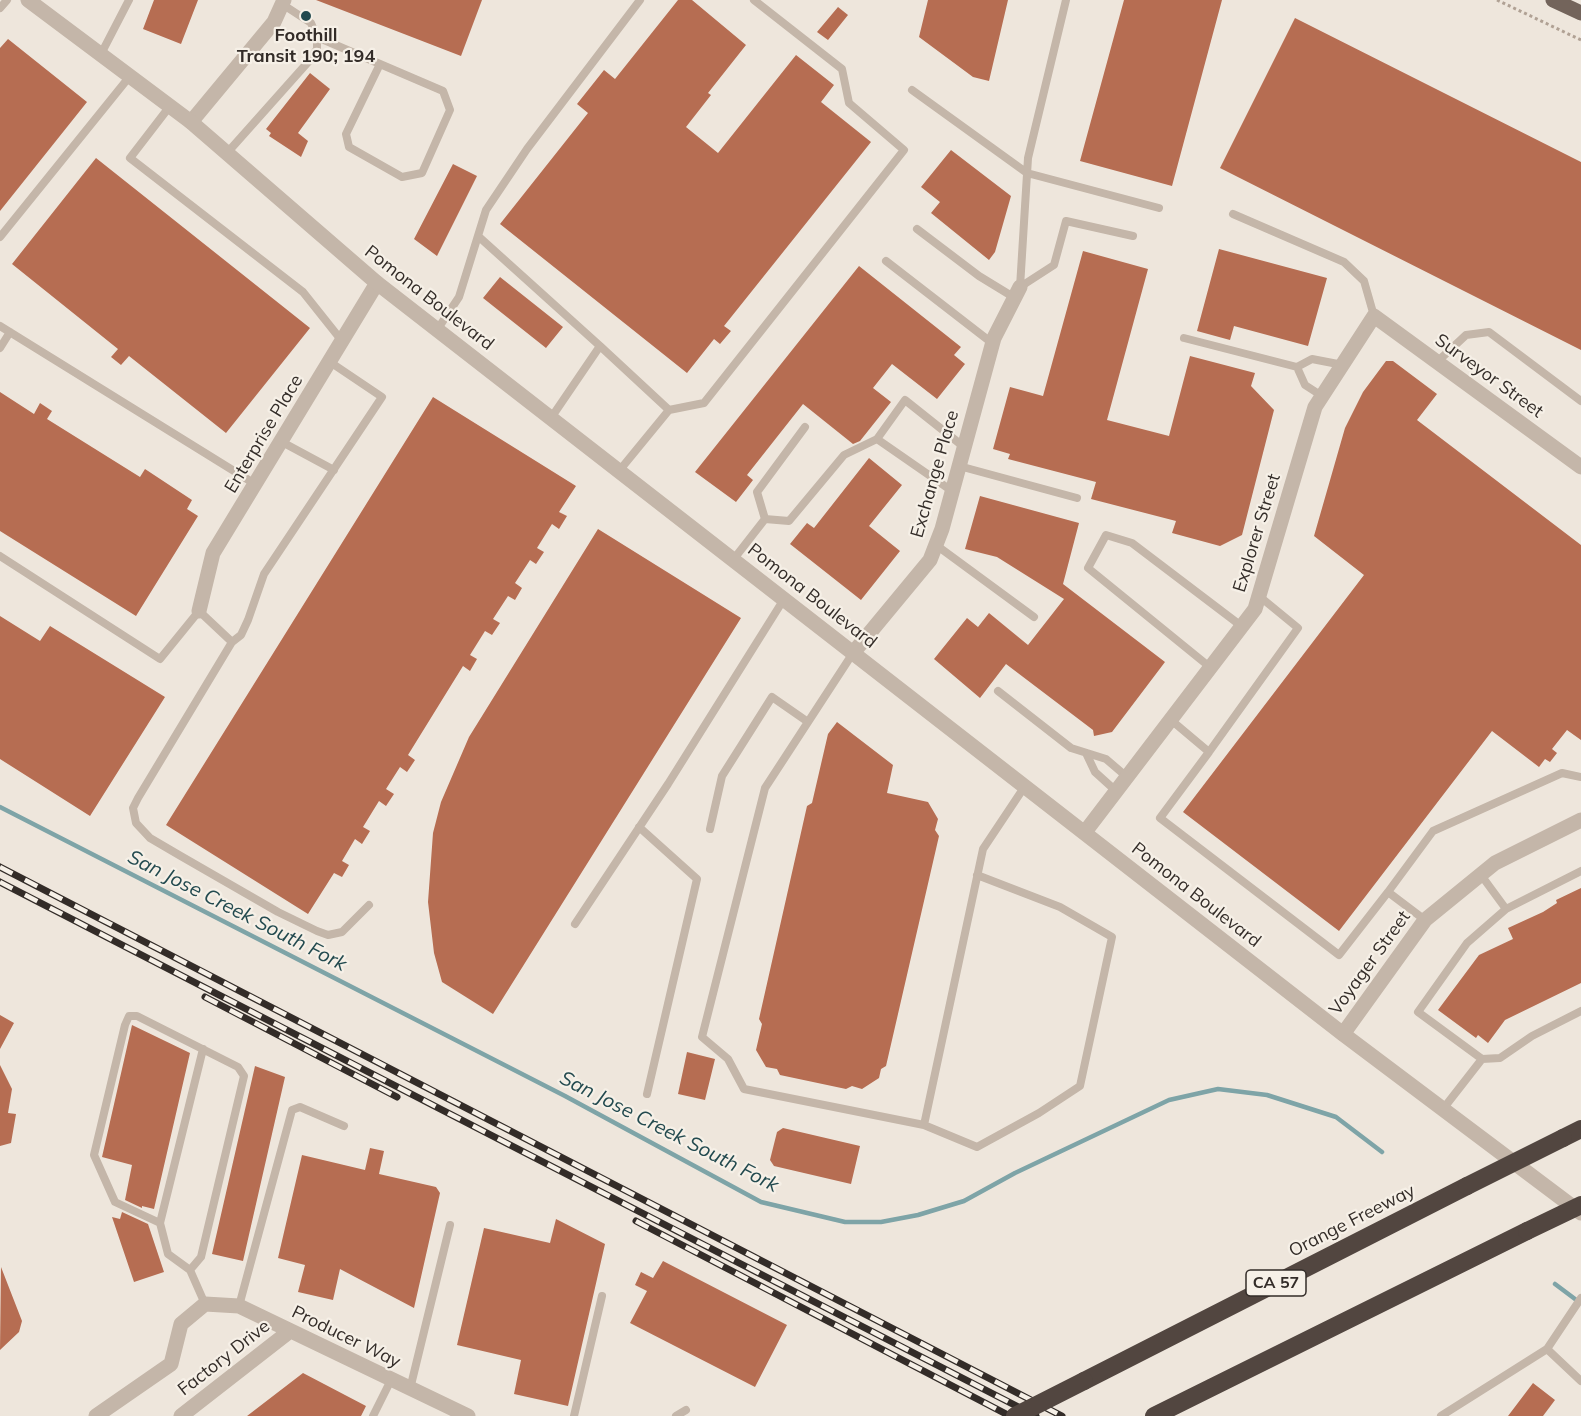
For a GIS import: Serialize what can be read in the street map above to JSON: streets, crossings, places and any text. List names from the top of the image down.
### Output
{
  "streets": {
    "highway": ["Orange Freeway", "CA 57"],
    "street": [
      "Pomona Boulevard",
      "Surveyor Street",
      "Enterprise Place",
      "Exchange Place",
      "Explorer Street",
      "Voyager Street",
      "Producer Way",
      "Factory Drive"
    ]
  },
  "crossings": [
    ["Pomona Boulevard", "Enterprise Place"],
    ["Pomona Boulevard", "Exchange Place"],
    ["Pomona Boulevard", "Explorer Street"],
    ["Pomona Boulevard", "Voyager Street"],
    ["Surveyor Street", "Explorer Street"],
    ["Producer Way", "Factory Drive"]
  ],
  "water": ["San Jose Creek South Fork"],
  "places": ["Foothill Transit 190; 194"]
}
